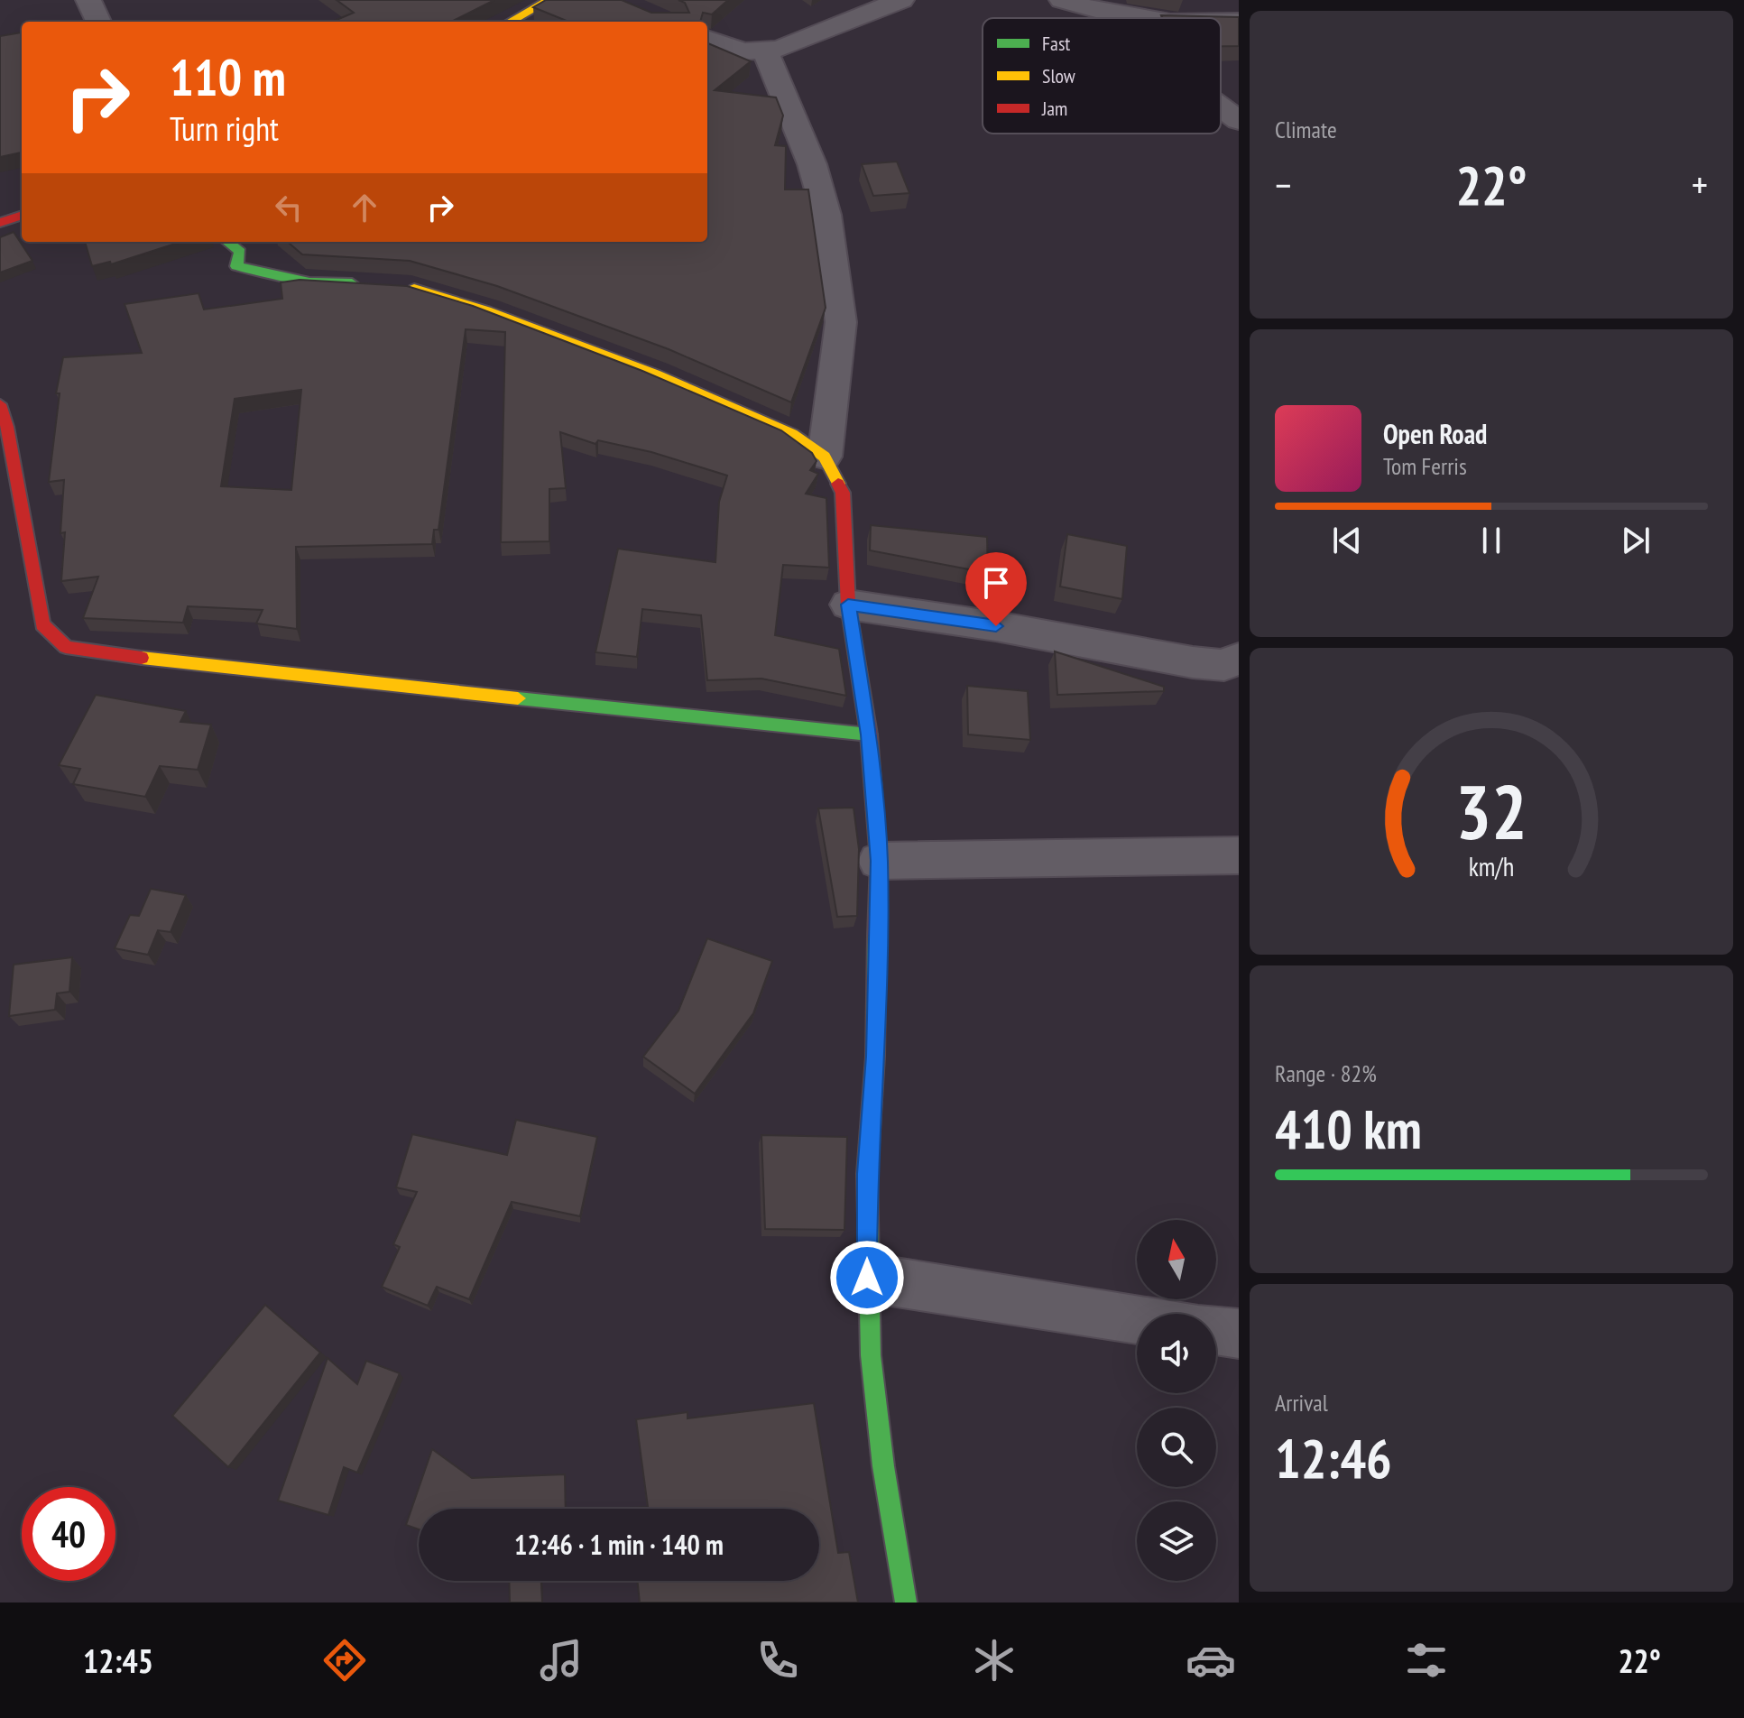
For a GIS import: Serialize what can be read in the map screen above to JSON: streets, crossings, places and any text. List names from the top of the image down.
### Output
{
  "legend": ["Fast", "Slow", "Jam"],
  "north": "top",
  "page": {
    "tile": [
      "Climate",
      ["Range · 82%", "410 km"],
      ["Arrival", "12:46"]
    ],
    "turn": ["110 m", "Turn right"],
    "heat": ["−", "22°", "+"],
    "song": ["Open Road", "Tom Ferris"],
    "limit": "40",
    "trip": "12:46 · 1 min · 140 m",
    "tabs": ["12:45", "22°"],
    "gauge": ["32", "km/h"]
  }
}
